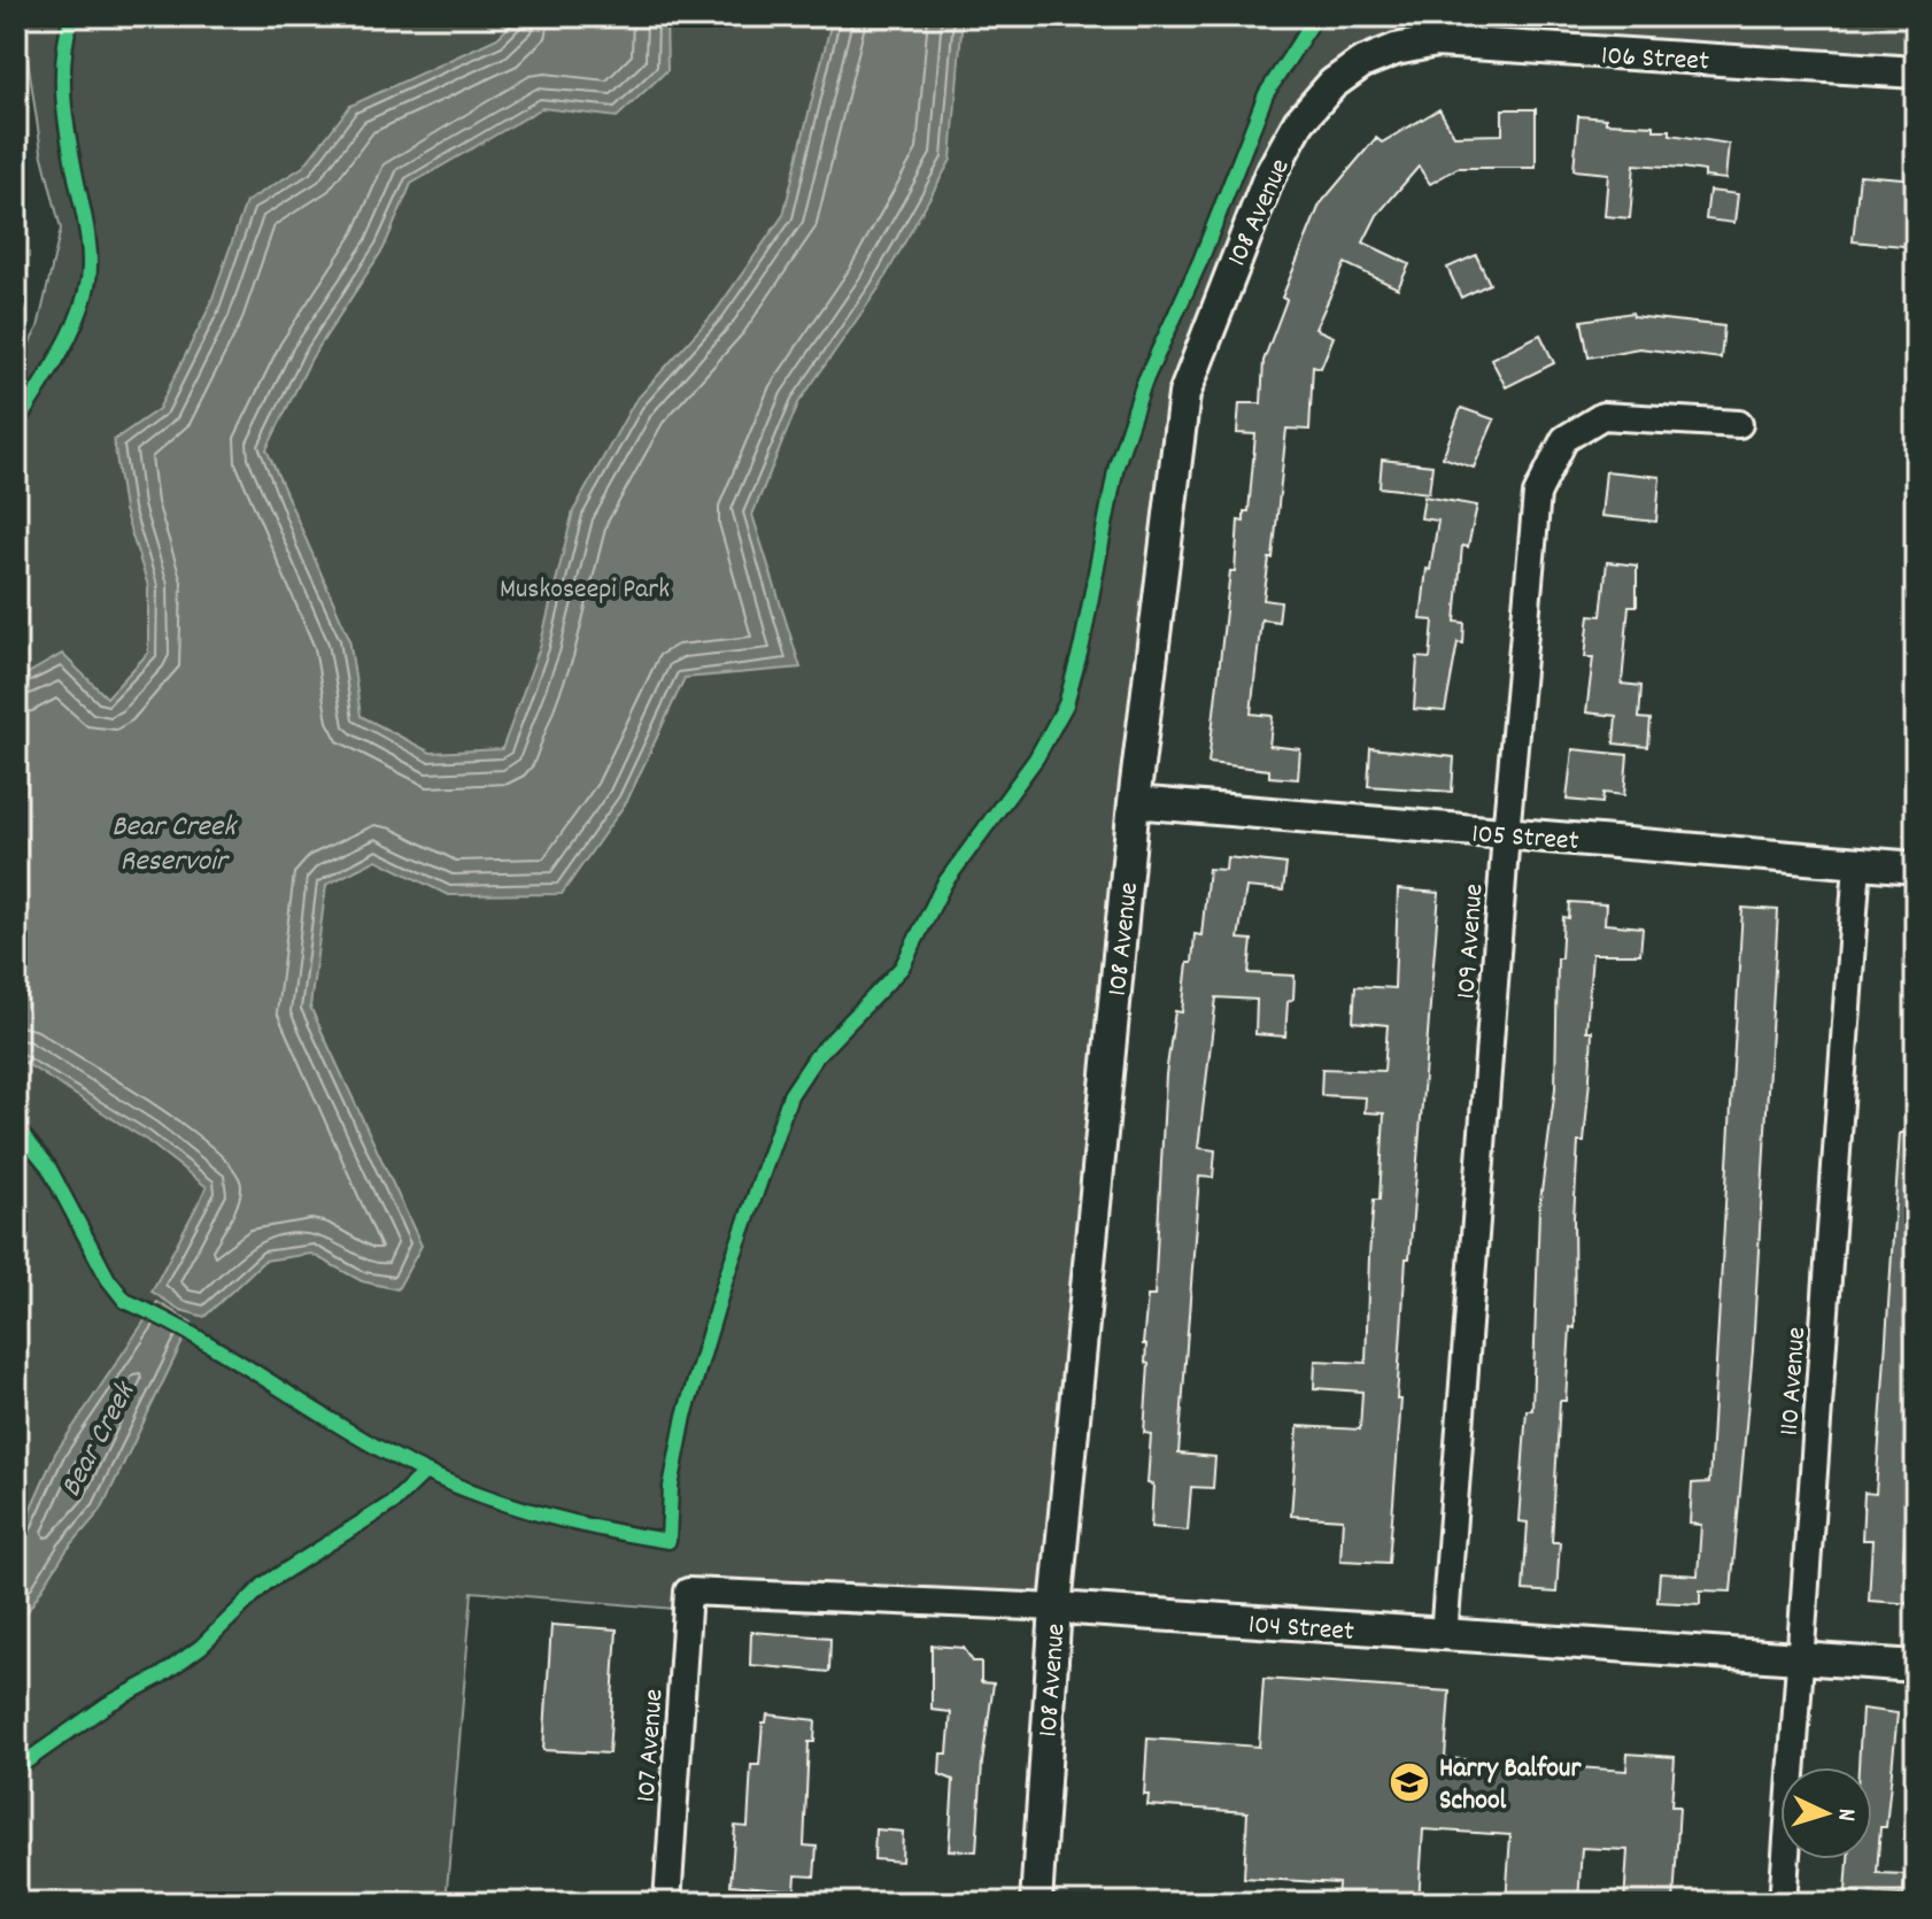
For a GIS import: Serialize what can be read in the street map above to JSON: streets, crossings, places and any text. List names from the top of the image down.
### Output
{
  "streets": {
    "street": [
      "106 Street",
      "108 Avenue",
      "105 Street",
      "109 Avenue",
      "110 Avenue",
      "104 Street",
      "107 Avenue"
    ]
  },
  "crossings": [
    ["106 Street", "108 Avenue"],
    ["108 Avenue", "105 Street"],
    ["108 Avenue", "104 Street"],
    ["105 Street", "109 Avenue"],
    ["105 Street", "110 Avenue"],
    ["109 Avenue", "104 Street"],
    ["110 Avenue", "104 Street"],
    ["104 Street", "107 Avenue"]
  ],
  "water": ["Bear Creek Reservoir", "Bear Creek"],
  "parks": ["Muskoseepi Park"],
  "places": {
    "school or university": ["Harry Balfour School"]
  },
  "north": "right"
}
